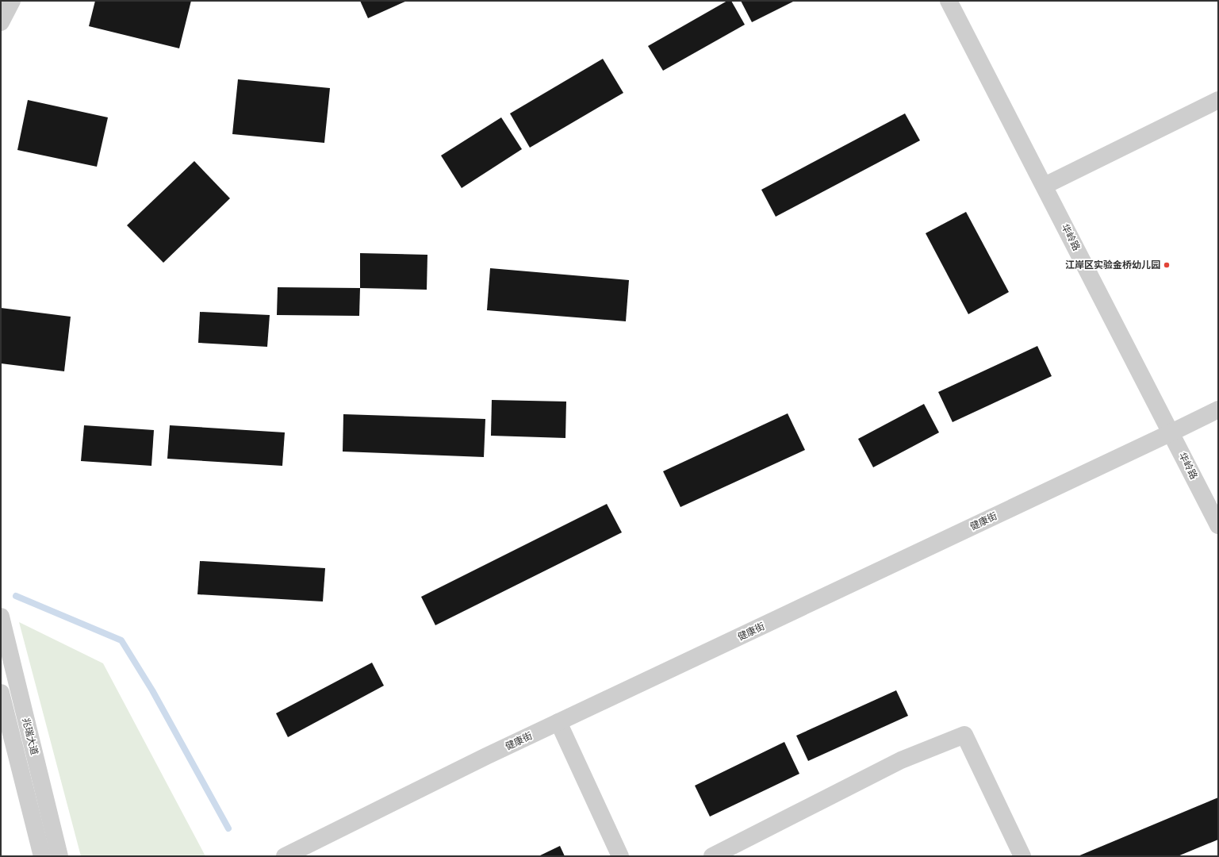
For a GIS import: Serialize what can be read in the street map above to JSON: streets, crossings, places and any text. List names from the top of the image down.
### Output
{
  "streets": {
    "street": ["华岭路", "健康街", "兆瑞大道"]
  },
  "crossings": [
    ["华岭路", "健康街"]
  ],
  "places": ["江岸区实验金桥幼儿园"]
}
